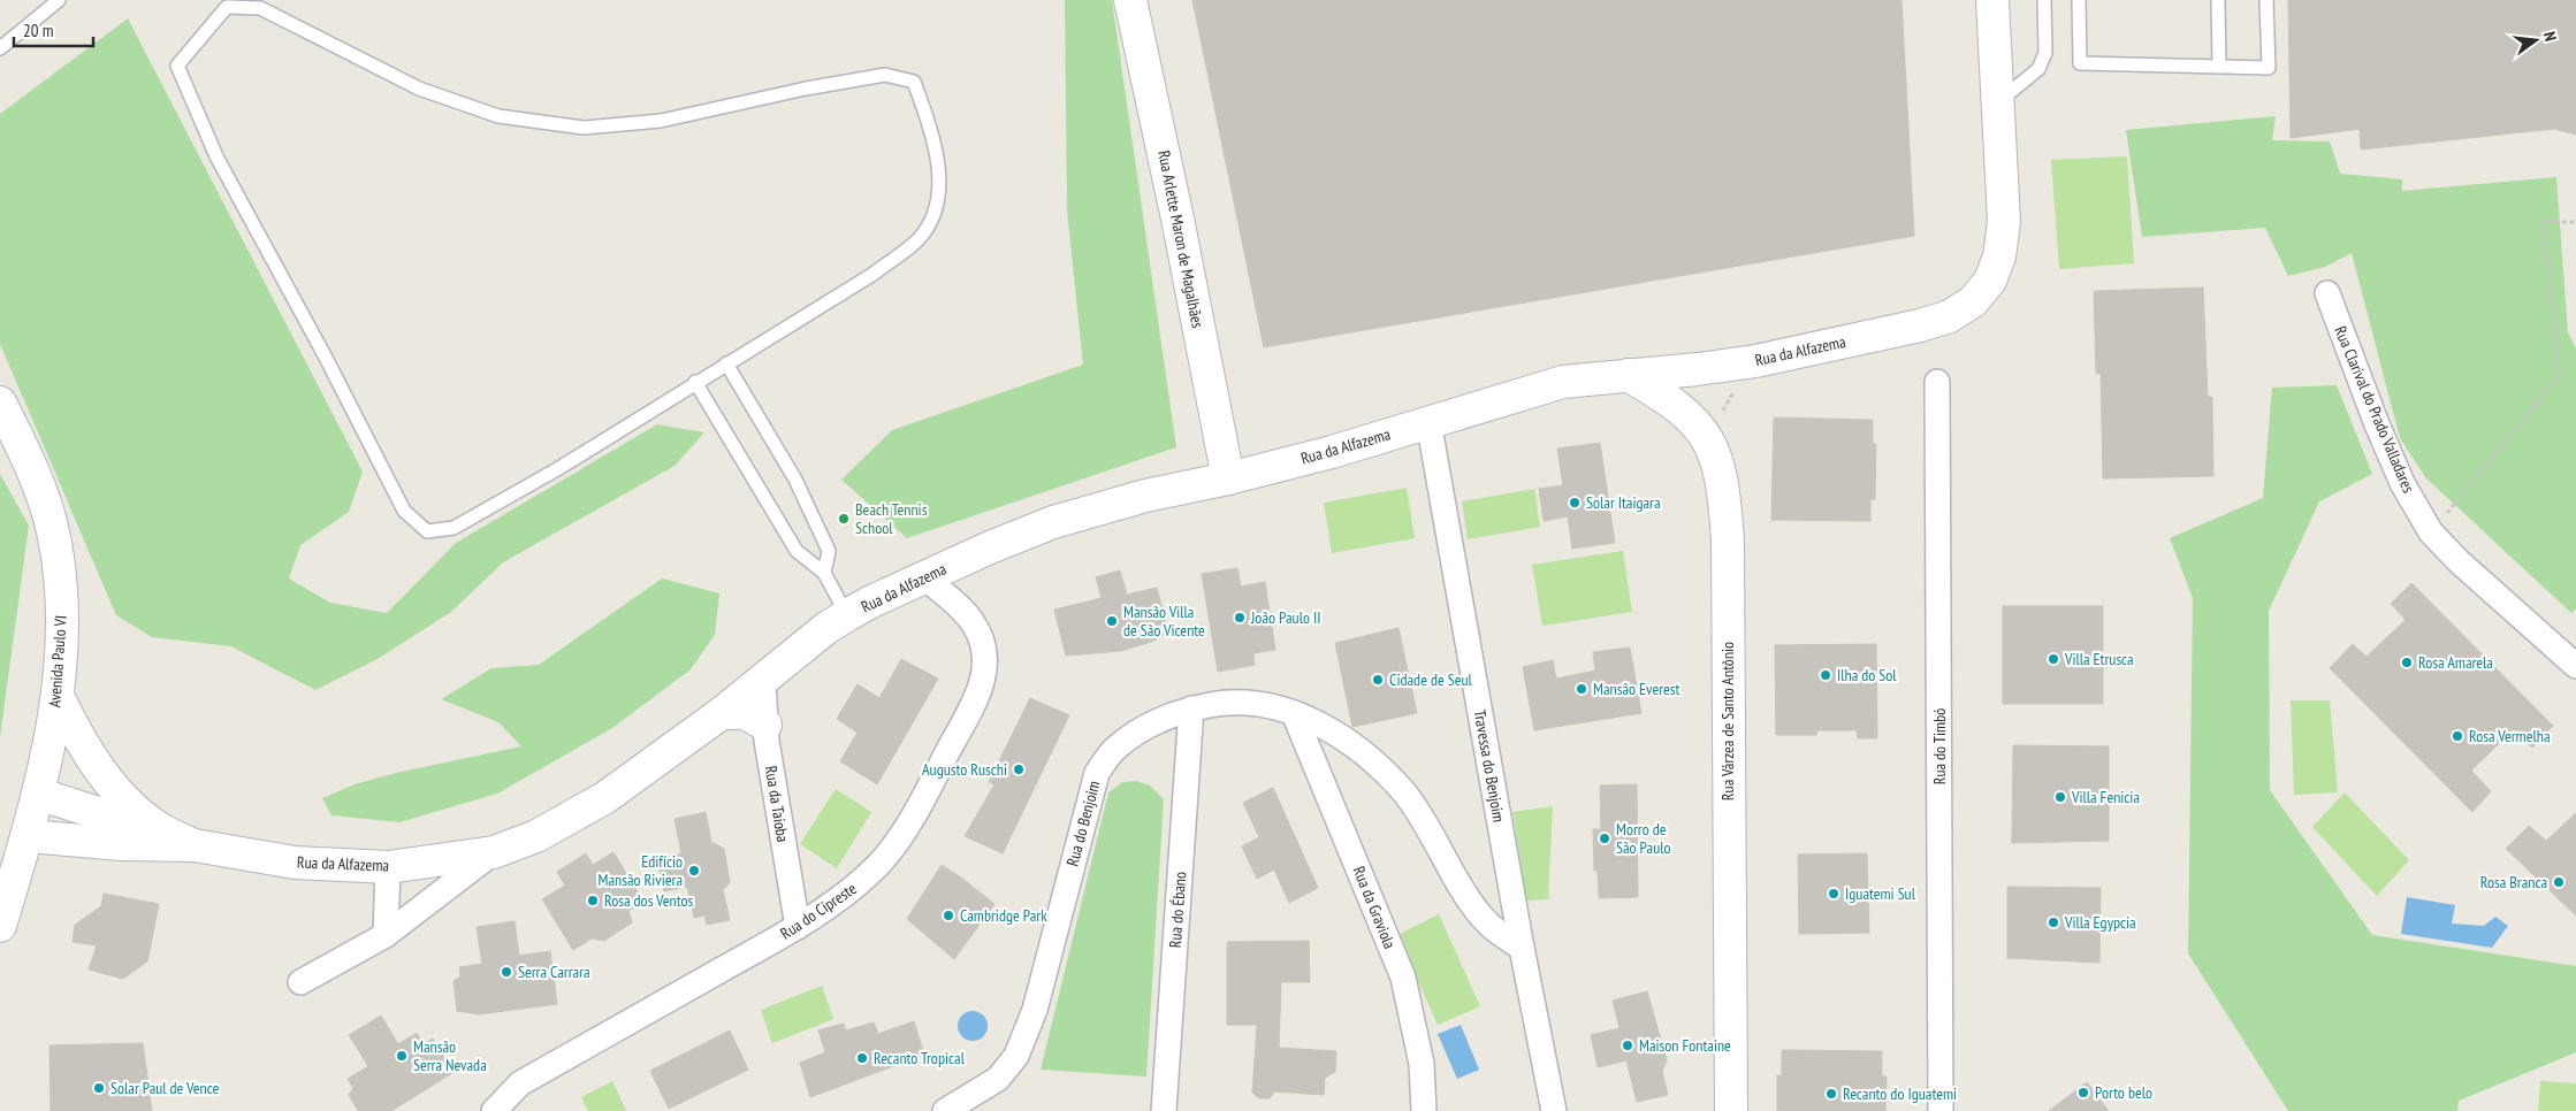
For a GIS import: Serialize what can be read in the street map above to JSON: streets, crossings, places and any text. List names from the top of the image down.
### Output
{
  "streets": {
    "street": [
      "Rua Arlette Maron de Magalhães",
      "Rua da Alfazema",
      "Rua Clarival do Prado Valladares",
      "Avenida Paulo VI",
      "Rua Várzea de Santo Antônio",
      "Rua do Timbó",
      "Travessa do Benjoim",
      "Rua da Taioba",
      "Rua do Benjoim",
      "Rua da Graviola",
      "Rua do Ébano",
      "Rua do Cipreste"
    ]
  },
  "crossings": [
    ["Rua Arlette Maron de Magalhães", "Rua da Alfazema"],
    ["Rua da Alfazema", "Avenida Paulo VI"],
    ["Rua da Alfazema", "Rua Várzea de Santo Antônio"],
    ["Rua da Alfazema", "Travessa do Benjoim"],
    ["Rua da Alfazema", "Rua da Taioba"],
    ["Rua da Alfazema", "Rua do Cipreste"],
    ["Travessa do Benjoim", "Rua do Benjoim"],
    ["Rua da Taioba", "Rua do Cipreste"],
    ["Rua do Benjoim", "Rua da Graviola"],
    ["Rua do Benjoim", "Rua do Ébano"]
  ],
  "places": [
    "Solar Itaigara",
    "Beach Tennis School",
    "João Paulo II",
    "Mansão Villa de São Vicente",
    "Villa Etrusca",
    "Rosa Amarela",
    "Ilha do Sol",
    "Cidade de Seul",
    "Mansão Everest",
    "Rosa Vermelha",
    "Augusto Ruschi",
    "Villa Fenicia",
    "Morro de São Paulo",
    "Edifício Mansão Riviera",
    "Rosa Branca",
    "Iguatemi Sul",
    "Rosa dos Ventos",
    "Cambridge Park",
    "Villa Egypcia",
    "Serra Carrara",
    "Maison Fontaine",
    "Mansão Serra Nevada",
    "Recanto Tropical",
    "Solar Paul de Vence",
    "Porto belo",
    "Recanto do Iguatemi"
  ],
  "scale_bar": "20 m",
  "north": "right"
}
